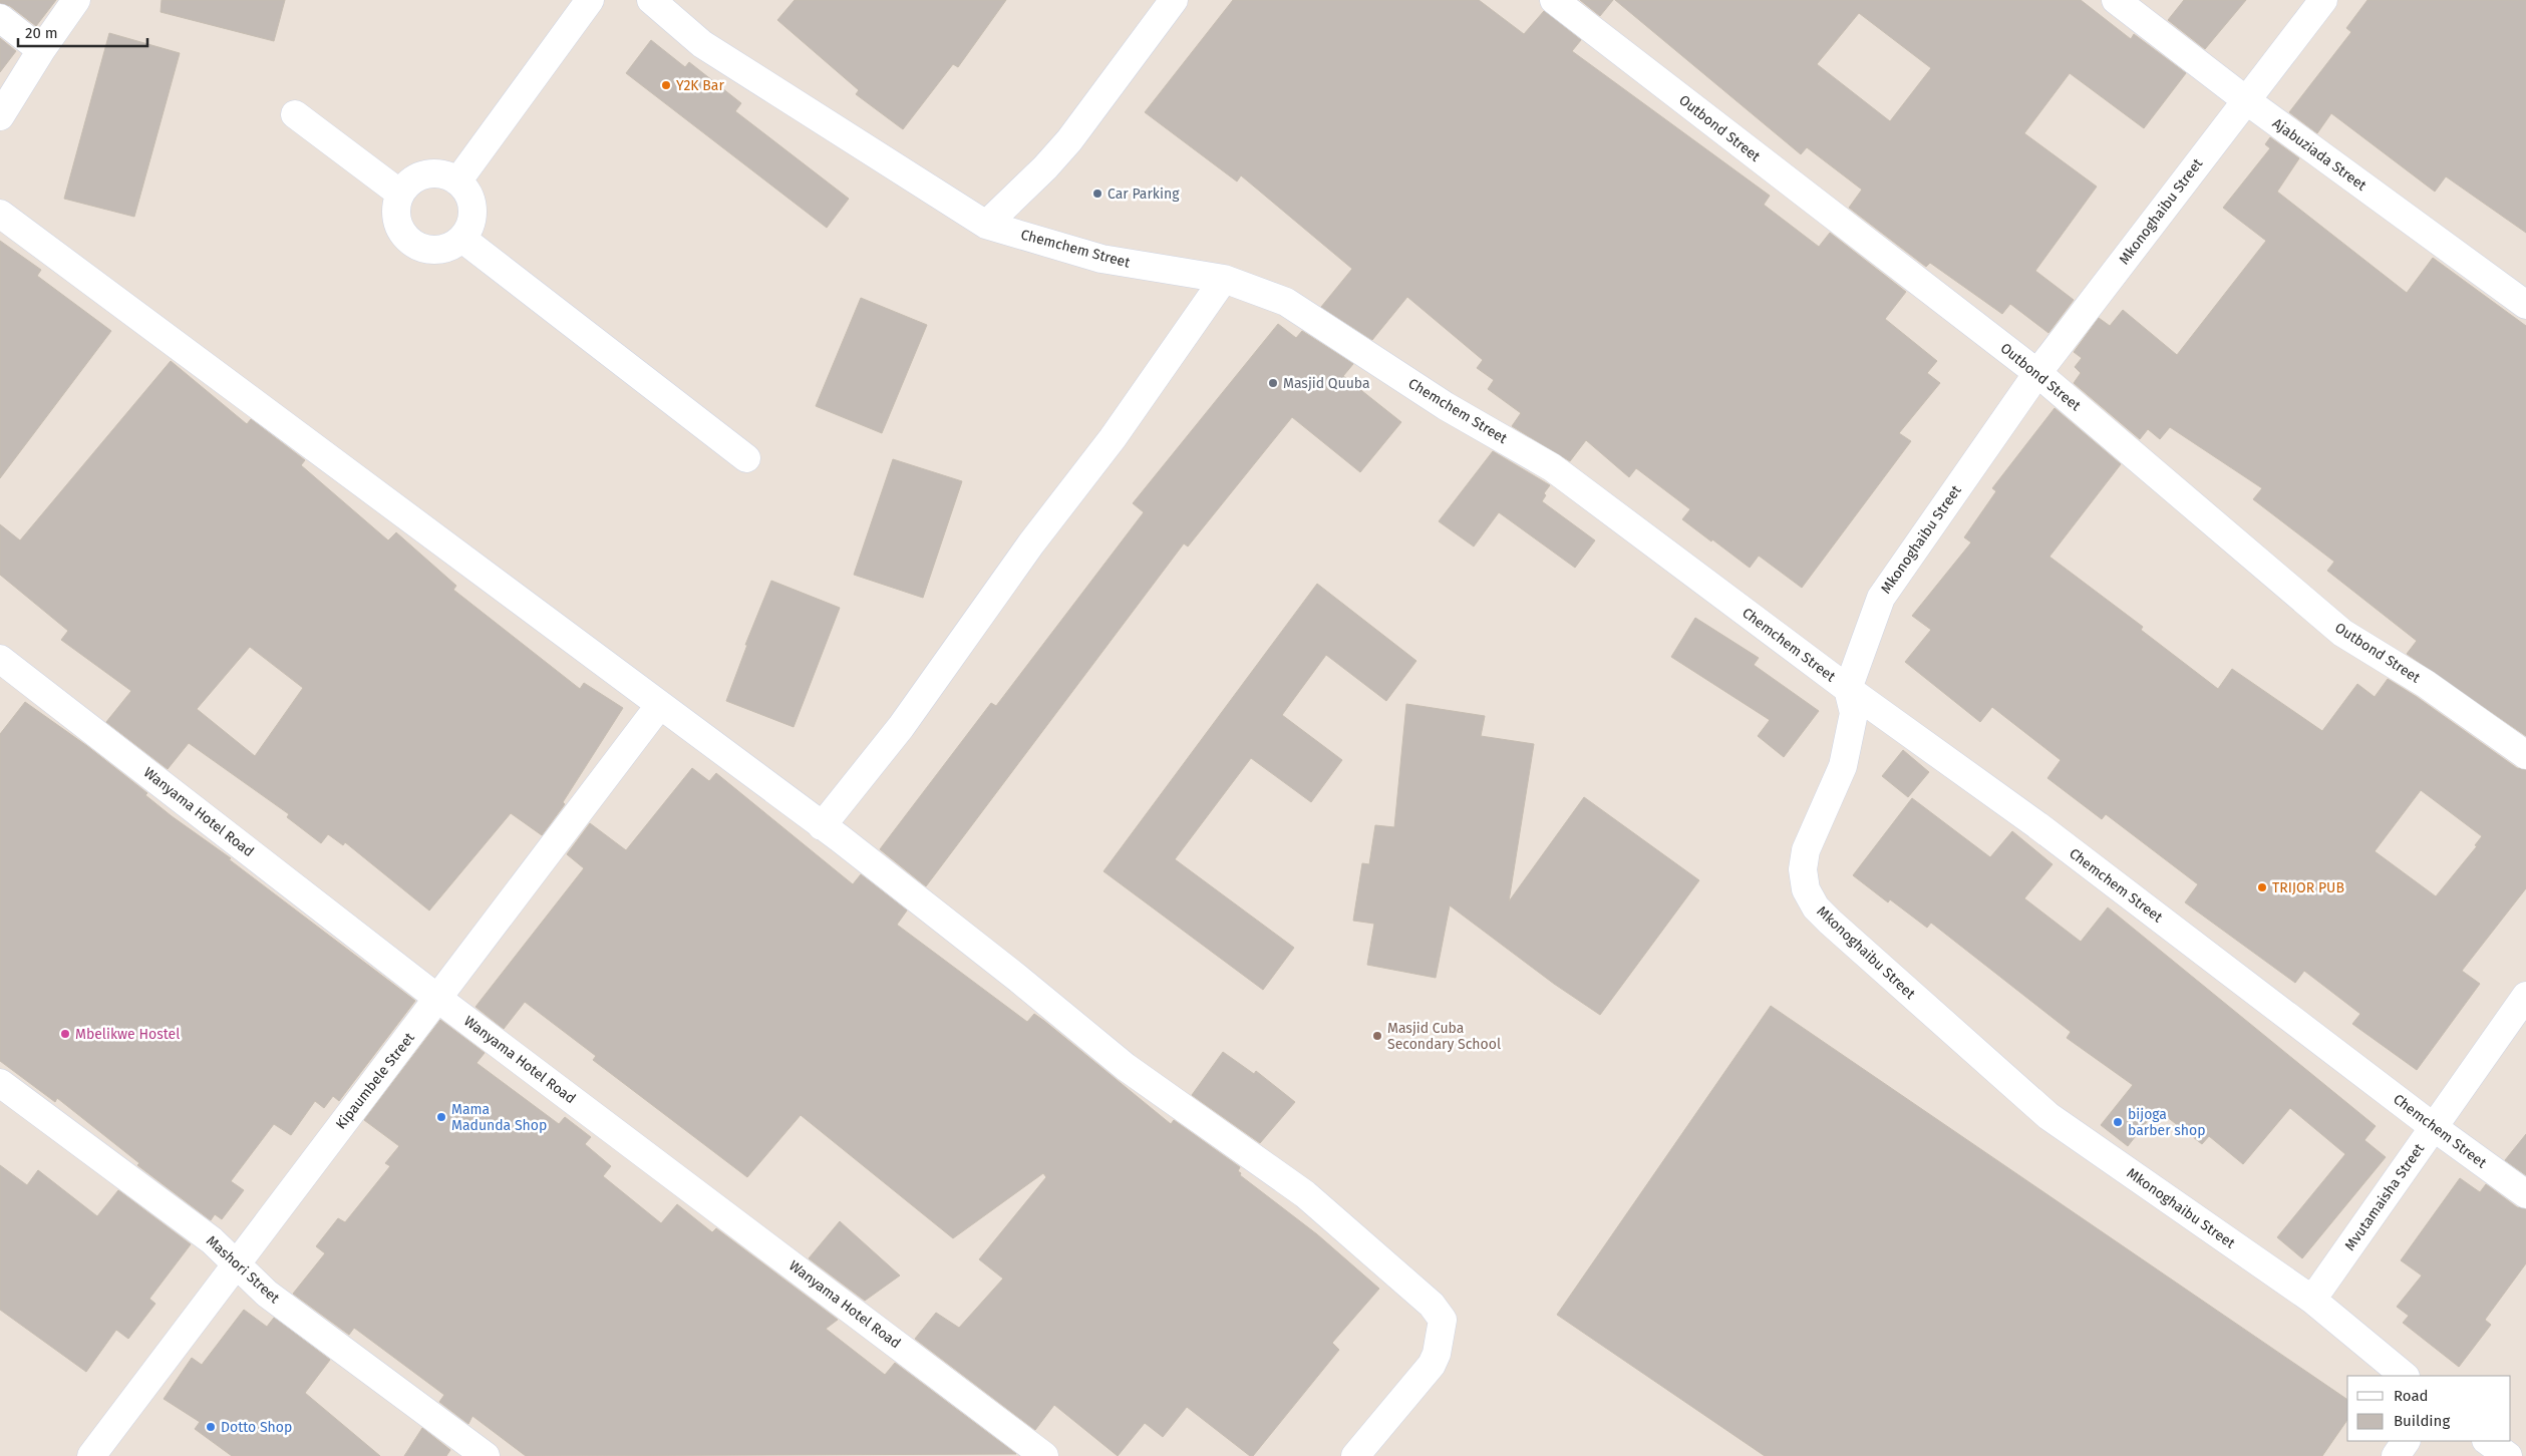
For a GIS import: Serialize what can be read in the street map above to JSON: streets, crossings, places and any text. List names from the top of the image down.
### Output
{
  "streets": {
    "street": [
      "Outbond Street",
      "Ajabuziada Street",
      "Mkonoghaibu Street",
      "Chemchem Street",
      "Wanyama Hotel Road",
      "Kipaumbele Street",
      "Mvutamaisha Street",
      "Mashori Street"
    ]
  },
  "crossings": [
    ["Outbond Street", "Mkonoghaibu Street"],
    ["Ajabuziada Street", "Mkonoghaibu Street"],
    ["Mkonoghaibu Street", "Chemchem Street"],
    ["Mkonoghaibu Street", "Mvutamaisha Street"],
    ["Chemchem Street", "Mvutamaisha Street"],
    ["Wanyama Hotel Road", "Kipaumbele Street"],
    ["Kipaumbele Street", "Mashori Street"]
  ],
  "places": [
    "Y2K Bar",
    "Car Parking",
    "Masjid Quuba",
    "TRIJOR PUB",
    "Mbelikwe Hostel",
    "Masjid Cuba Secondary School",
    "Mama Madunda Shop",
    "bijoga barber shop",
    "Dotto Shop"
  ],
  "legend": ["Road", "Building"],
  "scale_bar": "20 m"
}
